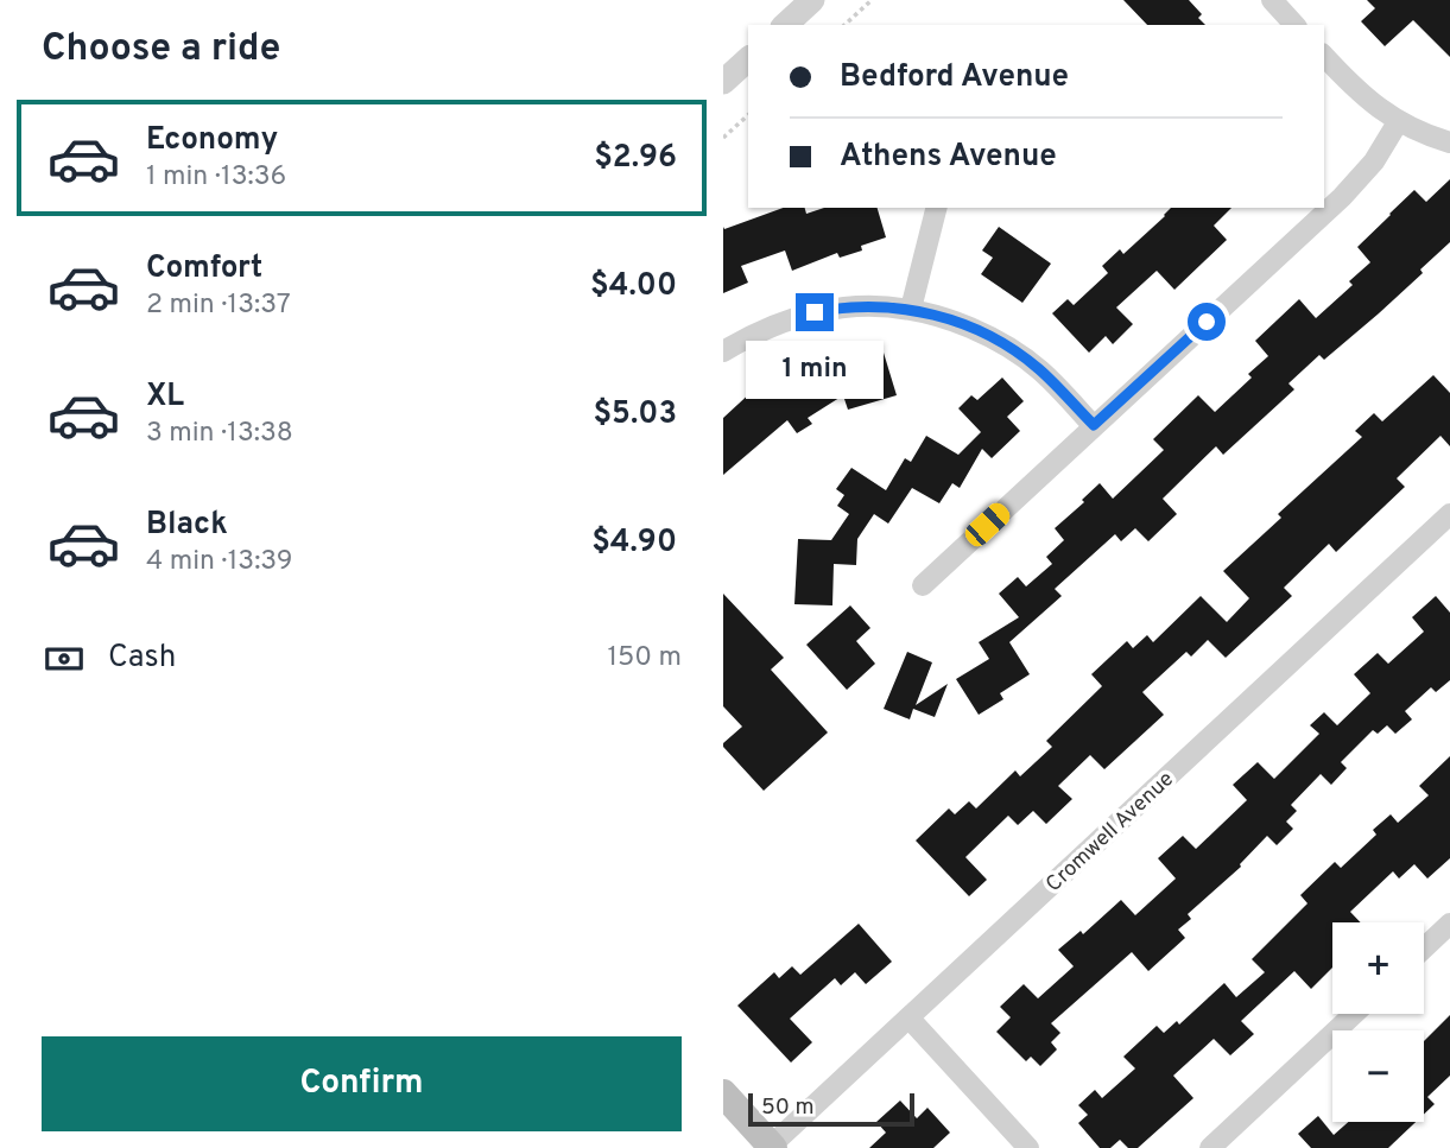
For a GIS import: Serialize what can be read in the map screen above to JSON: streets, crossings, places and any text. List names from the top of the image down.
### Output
{
  "streets": {
    "street": ["Cromwell Avenue"]
  },
  "scale_bar": "50 m",
  "page": {
    "heading": "Choose a ride",
    "banner": ["Bedford Avenue", "Athens Avenue"],
    "list": [
      {
        "name": "Economy",
        "note": "1 min · 13:36",
        "value": "$2.96"
      },
      {
        "name": "Comfort",
        "note": "2 min · 13:37",
        "value": "$4.00"
      },
      {
        "name": "XL",
        "note": "3 min · 13:38",
        "value": "$5.03"
      },
      {
        "name": "Black",
        "note": "4 min · 13:39",
        "value": "$4.90"
      }
    ],
    "bubble": "1 min",
    "pay": ["Cash", "150 m"],
    "map_buttons": ["+", "−"],
    "buttons": "Confirm",
    "scale": "50 m"
  }
}
